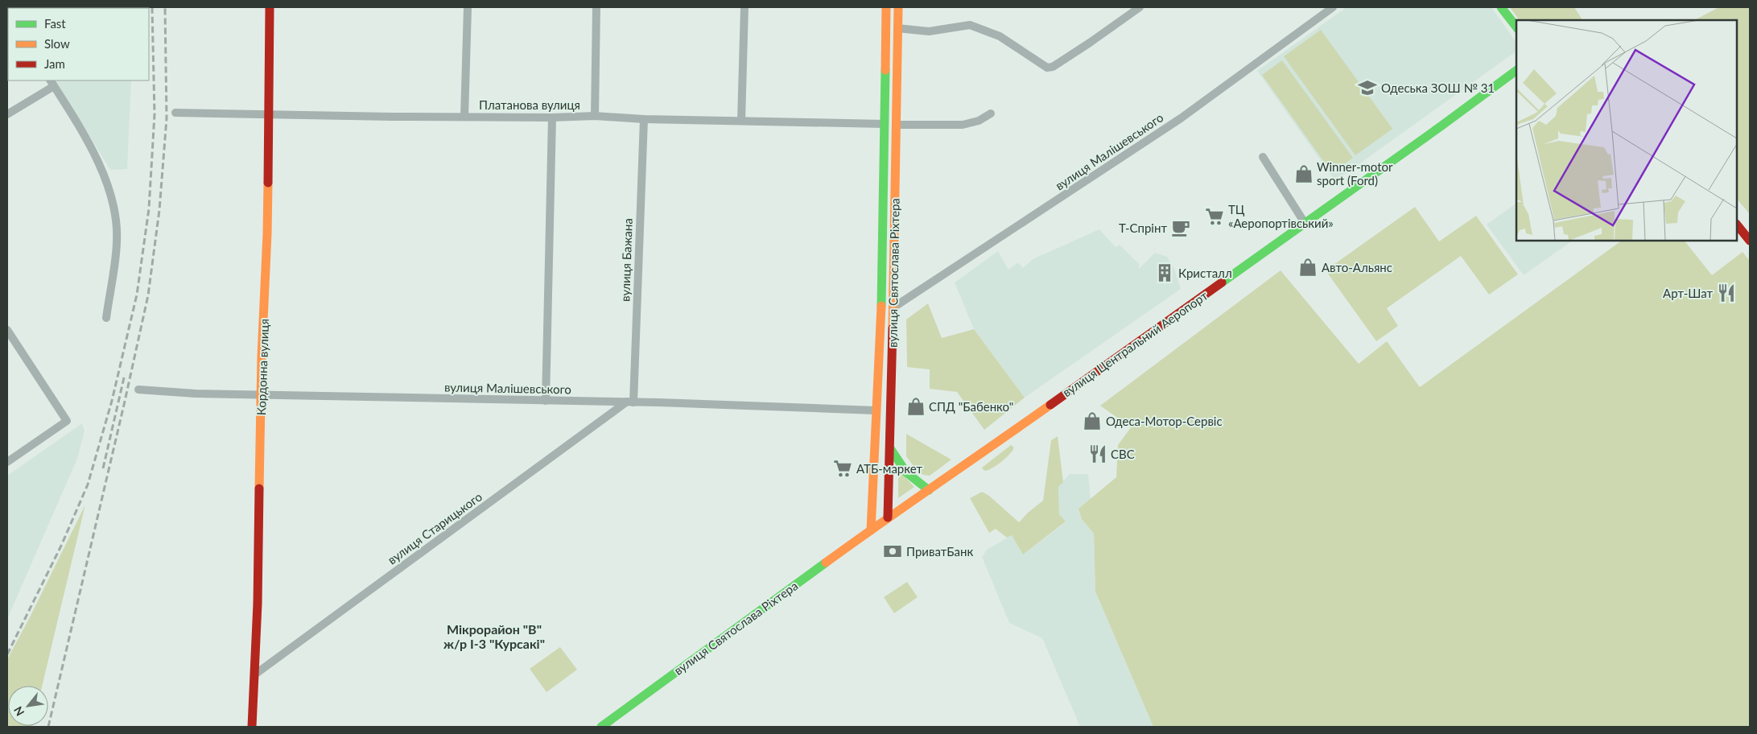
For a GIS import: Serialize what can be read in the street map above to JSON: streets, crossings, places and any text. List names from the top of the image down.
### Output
{
  "streets": {
    "main road": ["вулиця Святослава Ріхтера", "вулиця Центральний Аеропорт", "Кордонна вулиця"],
    "street": [
      "Платанова вулиця",
      "вулиця Малішевського",
      "вулиця Бажана",
      "вулиця Старицького"
    ]
  },
  "crossings": [
    ["Платанова вулиця", "вулиця Бажана"],
    ["Платанова вулиця", "вулиця Святослава Ріхтера"],
    ["Платанова вулиця", "Кордонна вулиця"],
    ["вулиця Малішевського", "вулиця Бажана"],
    ["вулиця Малішевського", "вулиця Святослава Ріхтера"],
    ["вулиця Малішевського", "Кордонна вулиця"],
    ["вулиця Малішевського", "вулиця Старицького"],
    ["вулиця Бажана", "вулиця Старицького"],
    ["вулиця Святослава Ріхтера", "вулиця Центральний Аеропорт"],
    ["Кордонна вулиця", "вулиця Старицького"]
  ],
  "districts": ["Мікрорайон \"В\" ж/р I-3 \"Курсакі\""],
  "places": {
    "school or university": ["Одеська ЗОШ № 31"],
    "shop": [
      "Winner-motor sport (Ford)",
      "Авто-Альянс",
      "СПД \"Бабенко\"",
      "Одеса-Мотор-Сервіс"
    ],
    "supermarket": ["ТЦ «Аеропортівський»", "АТБ-маркет"],
    "cafe": ["Т-Спрінт"],
    "building": ["Кристалл"],
    "restaurant": ["Арт-Шат", "СВС"],
    "bank": ["ПриватБанк"]
  },
  "legend": ["Fast", "Slow", "Jam"],
  "north": "bottom left"
}
